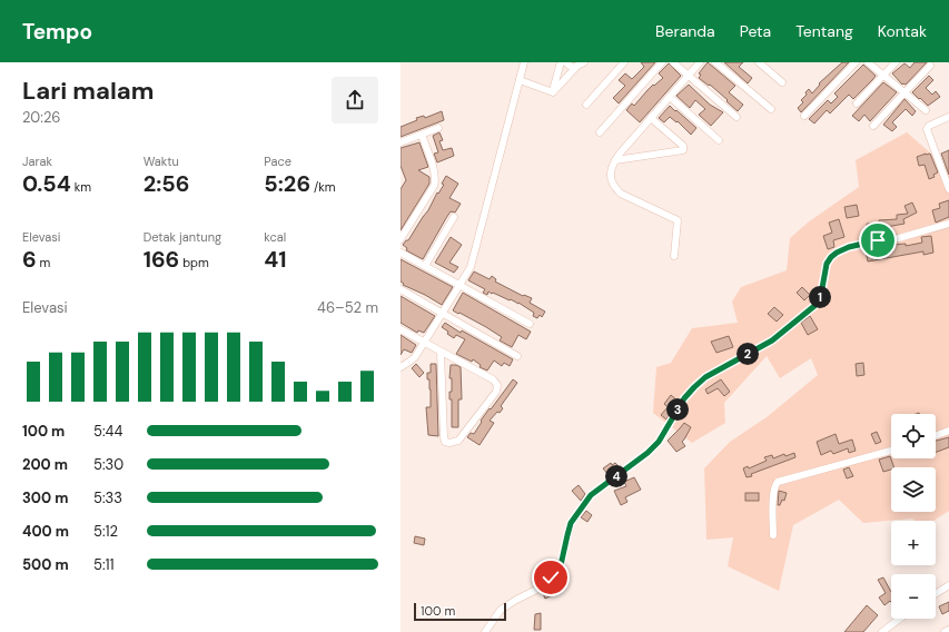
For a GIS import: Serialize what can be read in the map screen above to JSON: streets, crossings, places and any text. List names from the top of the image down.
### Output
{
  "scale_bar": "100 m",
  "page": {
    "header": "Tempo",
    "nav": [
      "Beranda",
      "Peta",
      "Tentang",
      "Kontak"
    ],
    "heading": ["Lari malam", "20:26"],
    "stats": [
      ["Jarak", "0.54 km"],
      ["Waktu", "2:56"],
      ["Pace", "5:26 /km"],
      ["Elevasi", "6 m"],
      ["Detak jantung", "166 bpm"],
      ["kcal", "41"]
    ],
    "pins": [
      "1",
      "2",
      "3",
      "4"
    ],
    "chart": ["Elevasi", "46–52 m"],
    "list": [
      {
        "name": "100 m",
        "note": "5:44"
      },
      {
        "name": "200 m",
        "note": "5:30"
      },
      {
        "name": "300 m",
        "note": "5:33"
      },
      {
        "name": "400 m",
        "note": "5:12"
      },
      {
        "name": "500 m",
        "note": "5:11"
      }
    ],
    "map_buttons": ["+", "−"],
    "scale": "100 m"
  }
}
